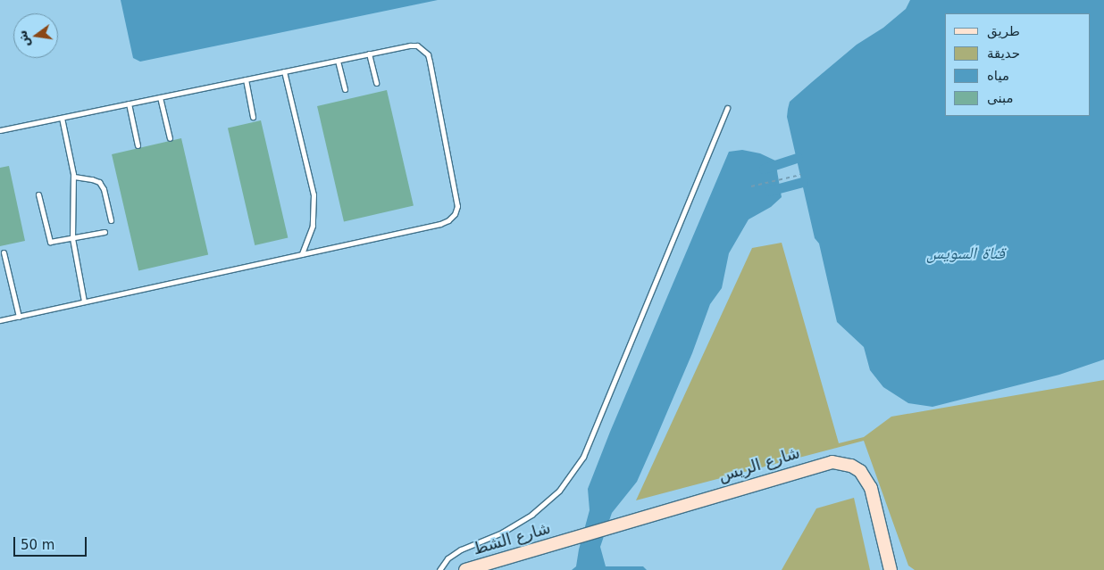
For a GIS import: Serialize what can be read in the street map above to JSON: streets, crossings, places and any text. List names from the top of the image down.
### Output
{
  "streets": {
    "street": ["شارع الريس", "شارع الشط"]
  },
  "crossings": [
    ["شارع الريس", "شارع الشط"]
  ],
  "water": ["قناة السويس"],
  "legend": [
    "طريق",
    "حديقة",
    "مياه",
    "مبنى"
  ],
  "scale_bar": "50 m",
  "north": "left"
}
